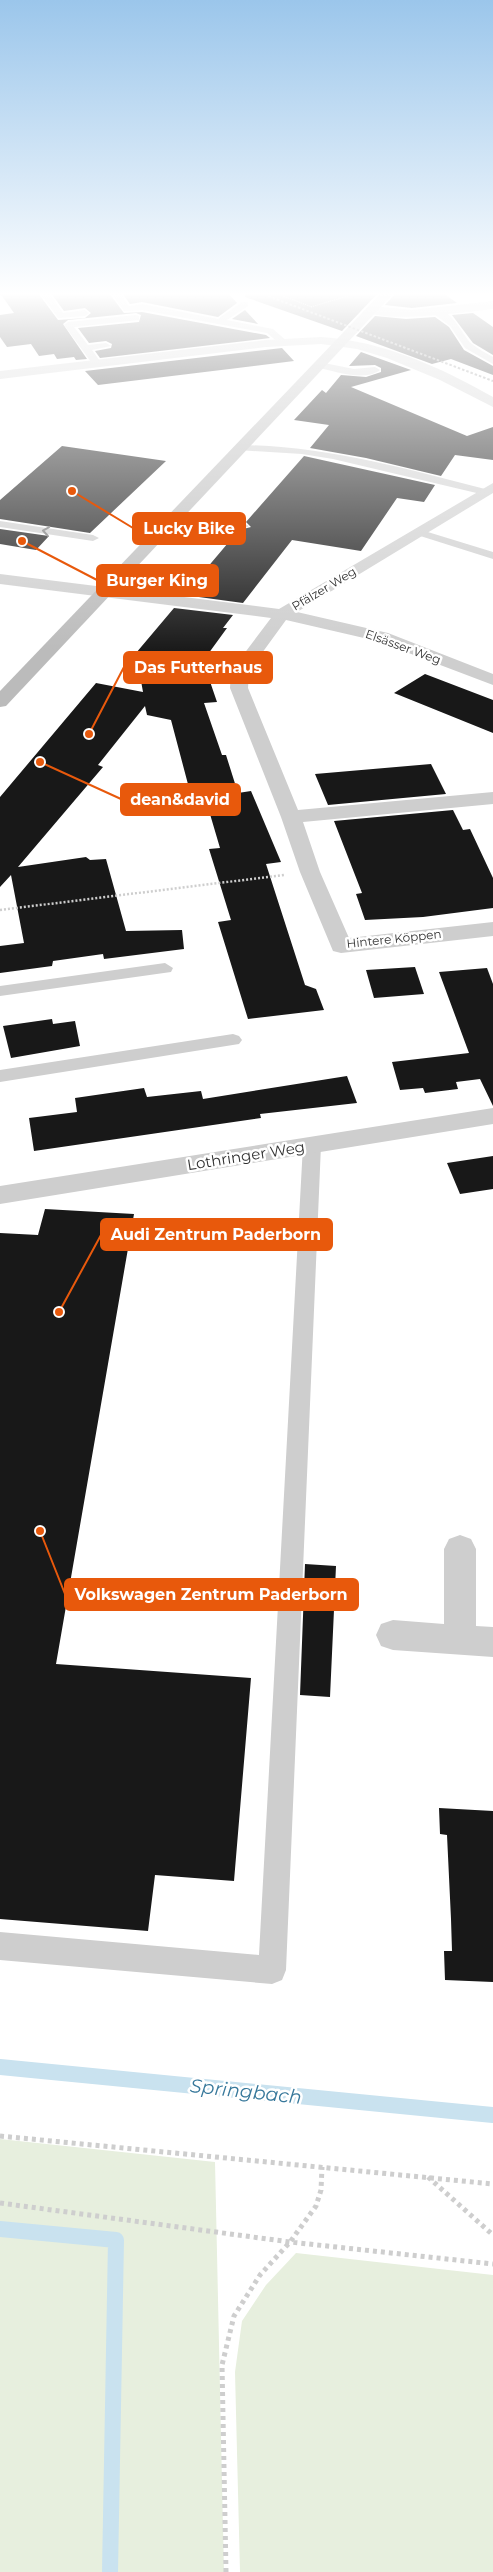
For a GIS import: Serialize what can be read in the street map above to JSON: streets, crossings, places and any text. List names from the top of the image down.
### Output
{
  "streets": {
    "street": [
      "Pfälzer Weg",
      "Elsässer Weg",
      "Hintere Köppen",
      "Lothringer Weg"
    ]
  },
  "crossings": [
    ["Pfälzer Weg", "Elsässer Weg"],
    ["Pfälzer Weg", "Hintere Köppen"],
    ["Elsässer Weg", "Hintere Köppen"]
  ],
  "water": ["Springbach"],
  "places": [
    "Lucky Bike",
    "Burger King",
    "Das Futterhaus",
    "dean&david",
    "Audi Zentrum Paderborn",
    "Volkswagen Zentrum Paderborn"
  ]
}
